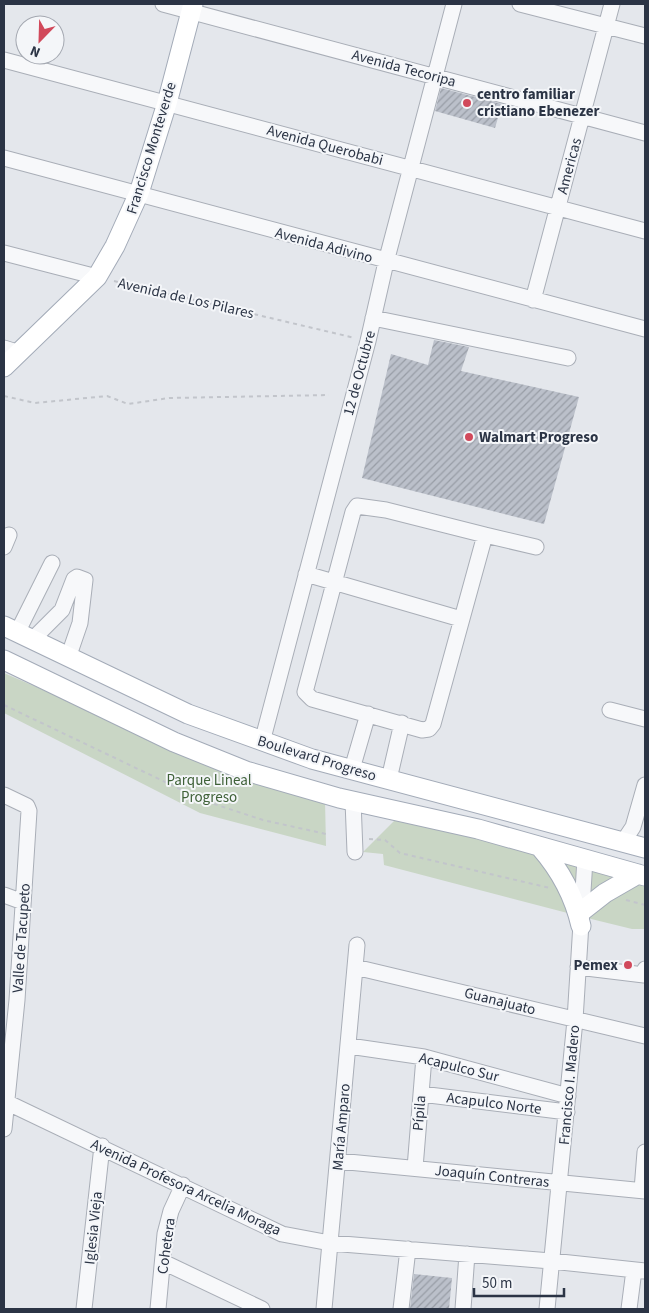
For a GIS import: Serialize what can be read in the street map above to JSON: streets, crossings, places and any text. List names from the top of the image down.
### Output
{
  "streets": {
    "main road": ["Francisco Monteverde", "Boulevard Progreso"],
    "street": [
      "Avenida Tecoripa",
      "Avenida Querobabi",
      "Americas",
      "Avenida Adivino",
      "Avenida de Los Pilares",
      "12 de Octubre",
      "Valle de Tacupeto",
      "Guanajuato",
      "Acapulco Sur",
      "Francisco I. Madero",
      "Acapulco Norte",
      "Pípila",
      "María Amparo",
      "Joaquín Contreras",
      "Avenida Profesora Arcelia Moraga",
      "Iglesia Vieja",
      "Cohetera"
    ]
  },
  "crossings": [
    ["Avenida Tecoripa", "Francisco Monteverde"],
    ["Avenida Tecoripa", "Americas"],
    ["Avenida Tecoripa", "12 de Octubre"],
    ["Avenida Querobabi", "Francisco Monteverde"],
    ["Avenida Querobabi", "Americas"],
    ["Avenida Querobabi", "12 de Octubre"],
    ["Francisco Monteverde", "Avenida Adivino"],
    ["Francisco Monteverde", "Avenida de Los Pilares"],
    ["Americas", "Avenida Adivino"],
    ["Avenida Adivino", "12 de Octubre"],
    ["Avenida de Los Pilares", "12 de Octubre"],
    ["12 de Octubre", "Boulevard Progreso"],
    ["Boulevard Progreso", "Francisco I. Madero"],
    ["Valle de Tacupeto", "Avenida Profesora Arcelia Moraga"],
    ["Guanajuato", "Francisco I. Madero"],
    ["Guanajuato", "María Amparo"],
    ["Acapulco Sur", "Francisco I. Madero"],
    ["Acapulco Sur", "Pípila"],
    ["Acapulco Sur", "María Amparo"],
    ["Francisco I. Madero", "Acapulco Norte"],
    ["Francisco I. Madero", "Joaquín Contreras"],
    ["Francisco I. Madero", "Avenida Profesora Arcelia Moraga"],
    ["Acapulco Norte", "Pípila"],
    ["Pípila", "Joaquín Contreras"],
    ["María Amparo", "Joaquín Contreras"],
    ["María Amparo", "Avenida Profesora Arcelia Moraga"],
    ["Avenida Profesora Arcelia Moraga", "Iglesia Vieja"],
    ["Avenida Profesora Arcelia Moraga", "Cohetera"]
  ],
  "parks": ["Parque Lineal Progreso"],
  "places": ["centro familiar cristiano Ebenezer", "Walmart Progreso", "Pemex"],
  "scale_bar": "50 m",
  "north": "bottom left"
}
